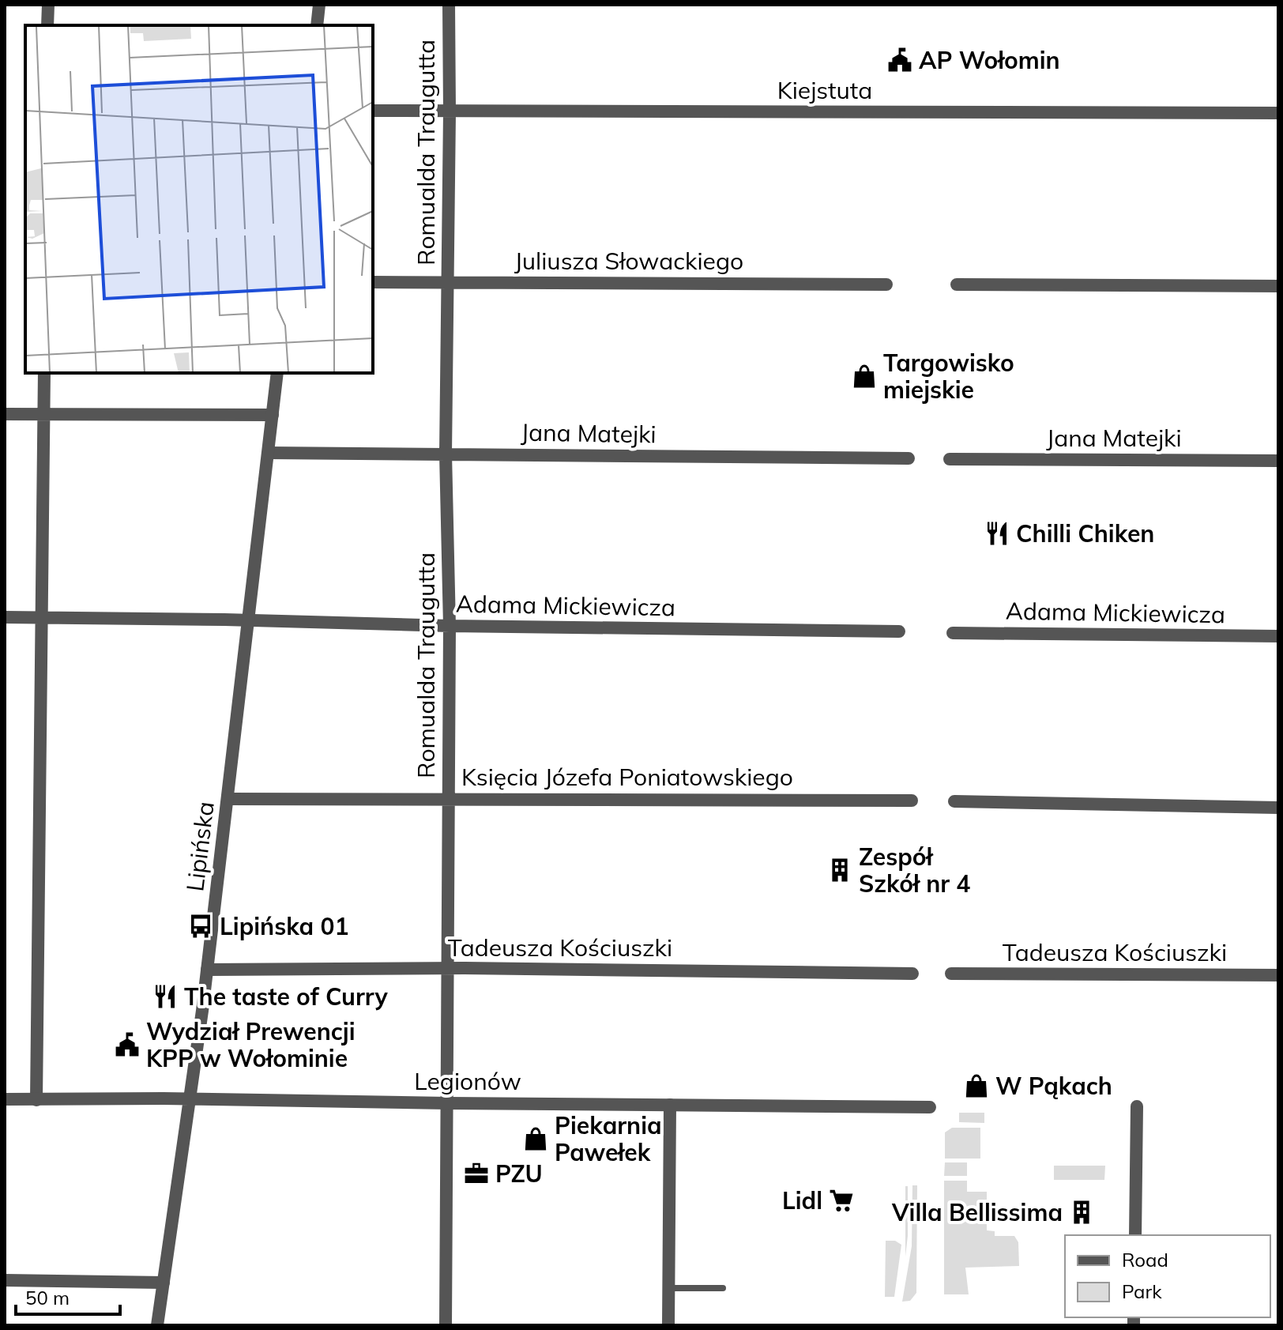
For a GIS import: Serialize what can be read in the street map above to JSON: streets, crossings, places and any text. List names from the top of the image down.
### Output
{
  "streets": {
    "street": [
      "Kiejstuta",
      "Romualda Traugutta",
      "Juliusza Słowackiego",
      "Jana Matejki",
      "Adama Mickiewicza",
      "Księcia Józefa Poniatowskiego",
      "Lipińska",
      "Tadeusza Kościuszki",
      "Legionów"
    ]
  },
  "crossings": [
    ["Kiejstuta", "Romualda Traugutta"],
    ["Romualda Traugutta", "Juliusza Słowackiego"],
    ["Romualda Traugutta", "Jana Matejki"],
    ["Romualda Traugutta", "Adama Mickiewicza"],
    ["Romualda Traugutta", "Księcia Józefa Poniatowskiego"],
    ["Romualda Traugutta", "Tadeusza Kościuszki"],
    ["Romualda Traugutta", "Legionów"],
    ["Jana Matejki", "Lipińska"],
    ["Adama Mickiewicza", "Lipińska"],
    ["Księcia Józefa Poniatowskiego", "Lipińska"],
    ["Lipińska", "Tadeusza Kościuszki"],
    ["Lipińska", "Legionów"]
  ],
  "places": {
    "public building": ["AP Wołomin", "Wydział Prewencji KPP w Wołominie"],
    "shop": ["Targowisko miejskie", "W Pąkach", "Piekarnia Pawełek"],
    "restaurant": ["Chilli Chiken", "The taste of Curry"],
    "building": ["Zespół Szkół nr 4", "Villa Bellissima"],
    "bus stop": ["Lipińska 01"],
    "office": ["PZU"],
    "supermarket": ["Lidl"]
  },
  "legend": ["Road", "Park"],
  "scale_bar": "50 m"
}
